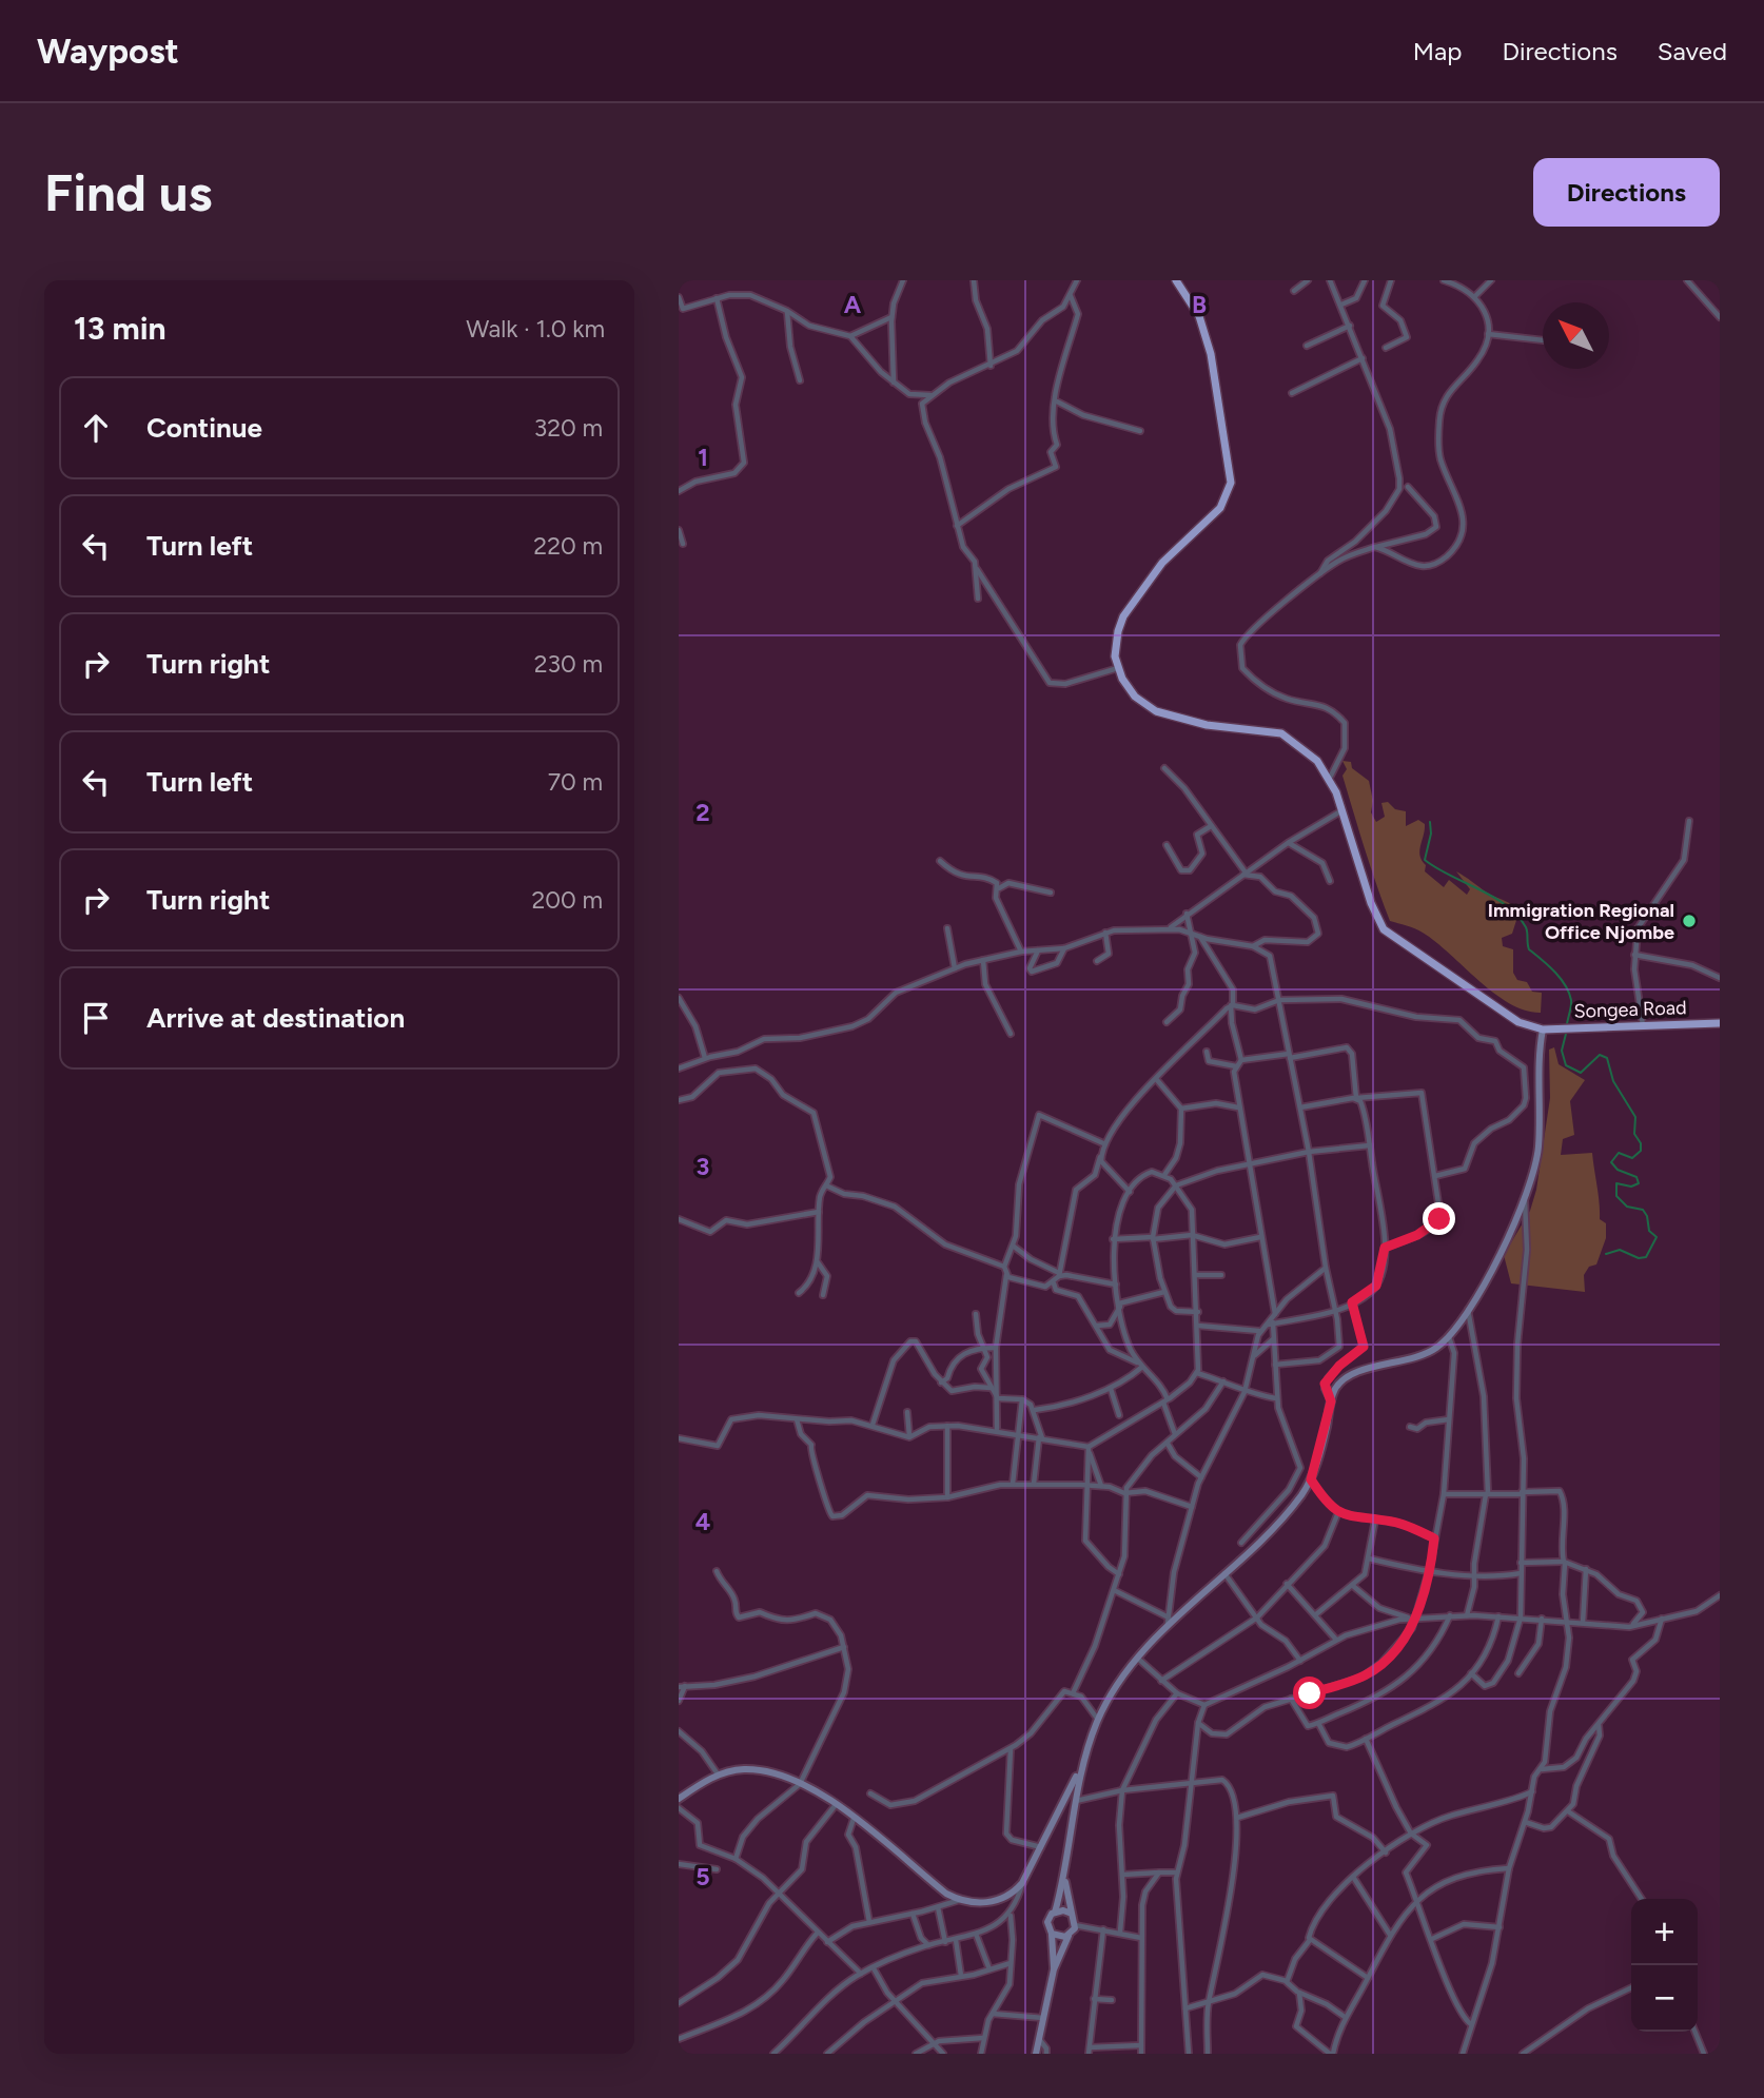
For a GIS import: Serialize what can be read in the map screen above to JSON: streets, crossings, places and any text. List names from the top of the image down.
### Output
{
  "streets": {
    "highway": ["Songea Road"]
  },
  "places": ["Immigration Regional Office Njombe"],
  "north": "top left",
  "page": {
    "header": "Waypost",
    "nav": ["Map", "Directions", "Saved"],
    "buttons": "Directions",
    "title": "Find us",
    "heading": ["13 min", "Walk · 1.0 km"],
    "list": [
      ["Continue", "320 m"],
      ["Turn left", "220 m"],
      ["Turn right", "230 m"],
      ["Turn left", "70 m"],
      ["Turn right", "200 m"],
      "Arrive at destination"
    ],
    "map_buttons": ["+", "−"]
  },
  "grid": {
    "columns": ["A", "B"],
    "rows": [
      "1",
      "2",
      "3",
      "4",
      "5"
    ]
  }
}
